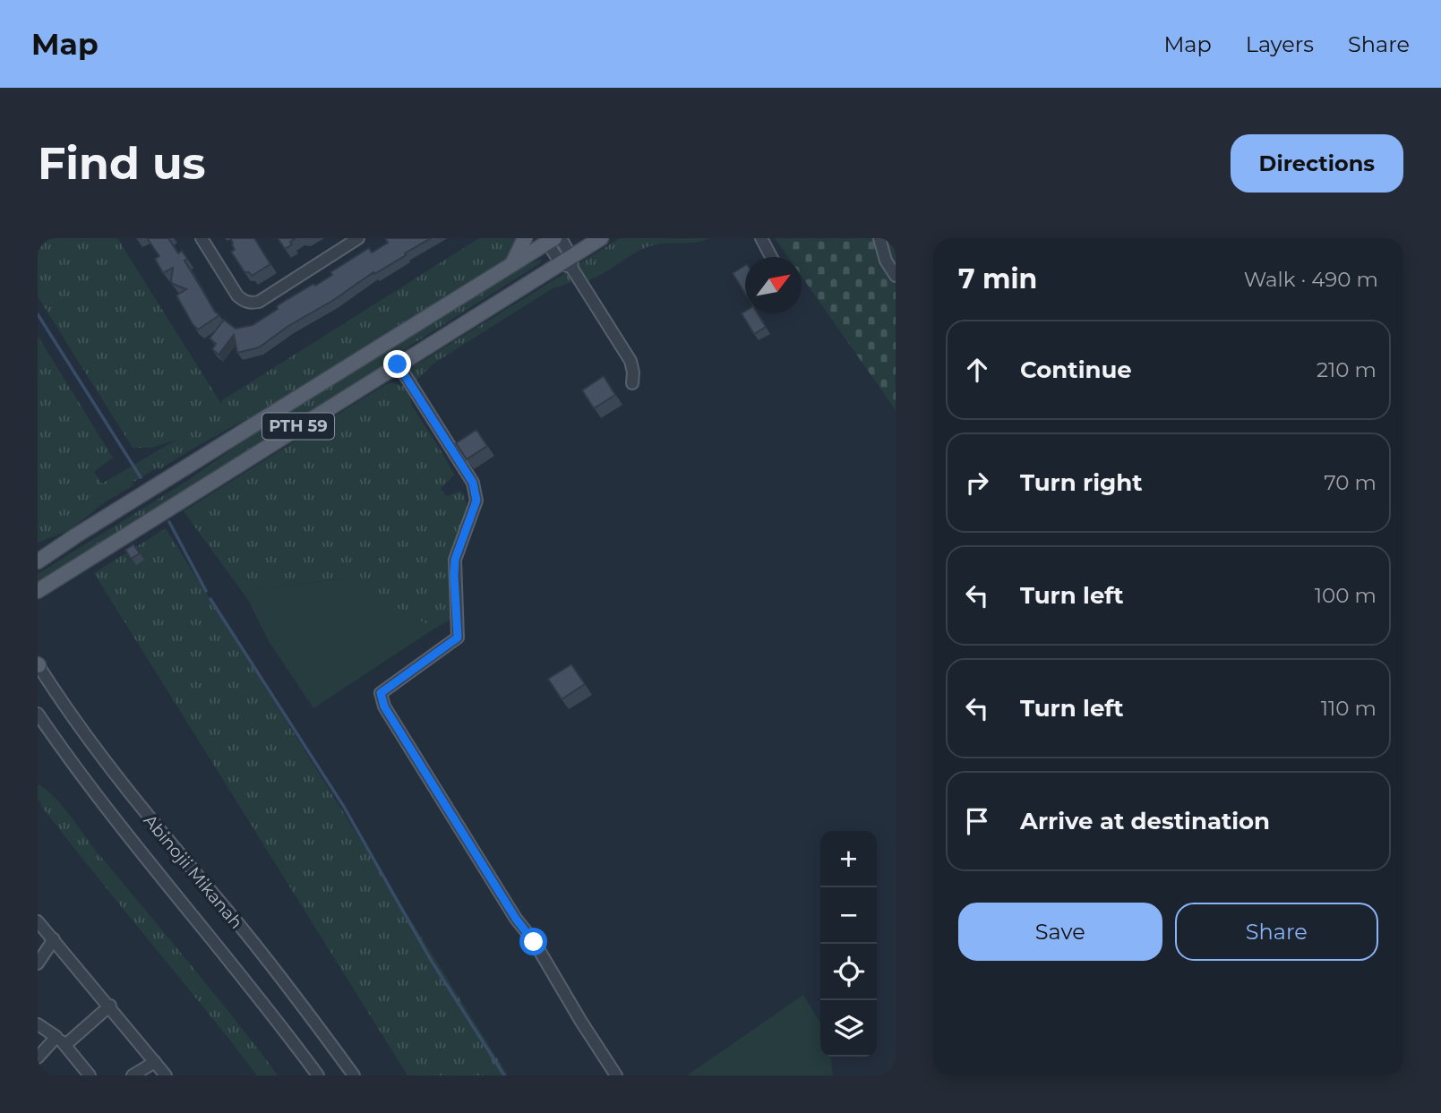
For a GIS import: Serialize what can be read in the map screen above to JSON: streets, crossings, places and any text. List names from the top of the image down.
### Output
{
  "streets": {
    "main road": ["PTH 59"],
    "street": ["Abinojii Mikanah"]
  },
  "north": "top right",
  "page": {
    "header": "Map",
    "nav": ["Map", "Layers", "Share"],
    "buttons": [
      "Directions",
      ["Save", "Share"]
    ],
    "title": "Find us",
    "heading": ["7 min", "Walk · 490 m"],
    "list": [
      ["Continue", "210 m"],
      ["Turn right", "70 m"],
      ["Turn left", "100 m"],
      ["Turn left", "110 m"],
      "Arrive at destination"
    ],
    "map_buttons": ["+", "−"]
  }
}
